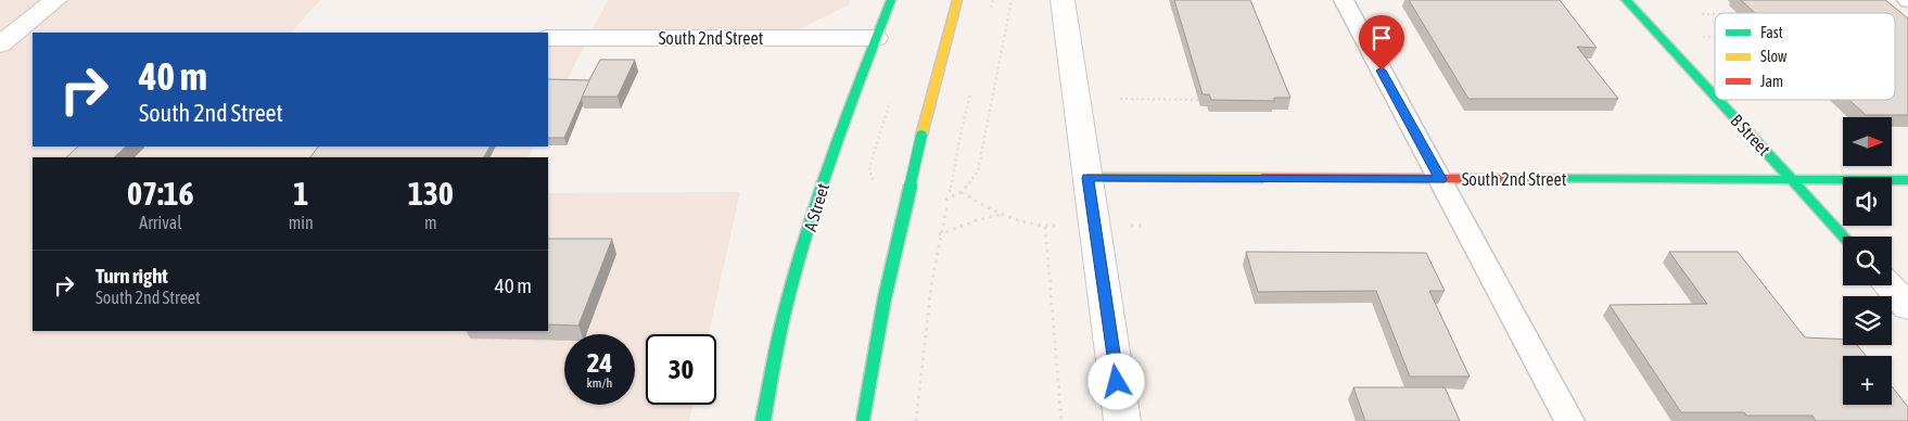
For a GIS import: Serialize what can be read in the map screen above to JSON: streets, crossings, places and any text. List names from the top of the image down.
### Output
{
  "streets": {
    "street": ["South 2nd Street", "B Street", "A Street"]
  },
  "crossings": [
    ["South 2nd Street", "B Street"],
    ["South 2nd Street", "A Street"]
  ],
  "legend": ["Fast", "Slow", "Jam"],
  "north": "right",
  "page": {
    "turn": ["40 m", "South 2nd Street"],
    "map_buttons": "+",
    "eta": [
      "07:16",
      "Arrival",
      "1",
      "min",
      "130",
      "m"
    ],
    "list": [
      {
        "name": "Turn right",
        "note": "South 2nd Street",
        "value": "40 m"
      }
    ],
    "speed": "24 km/h",
    "limit": "30"
  }
}
